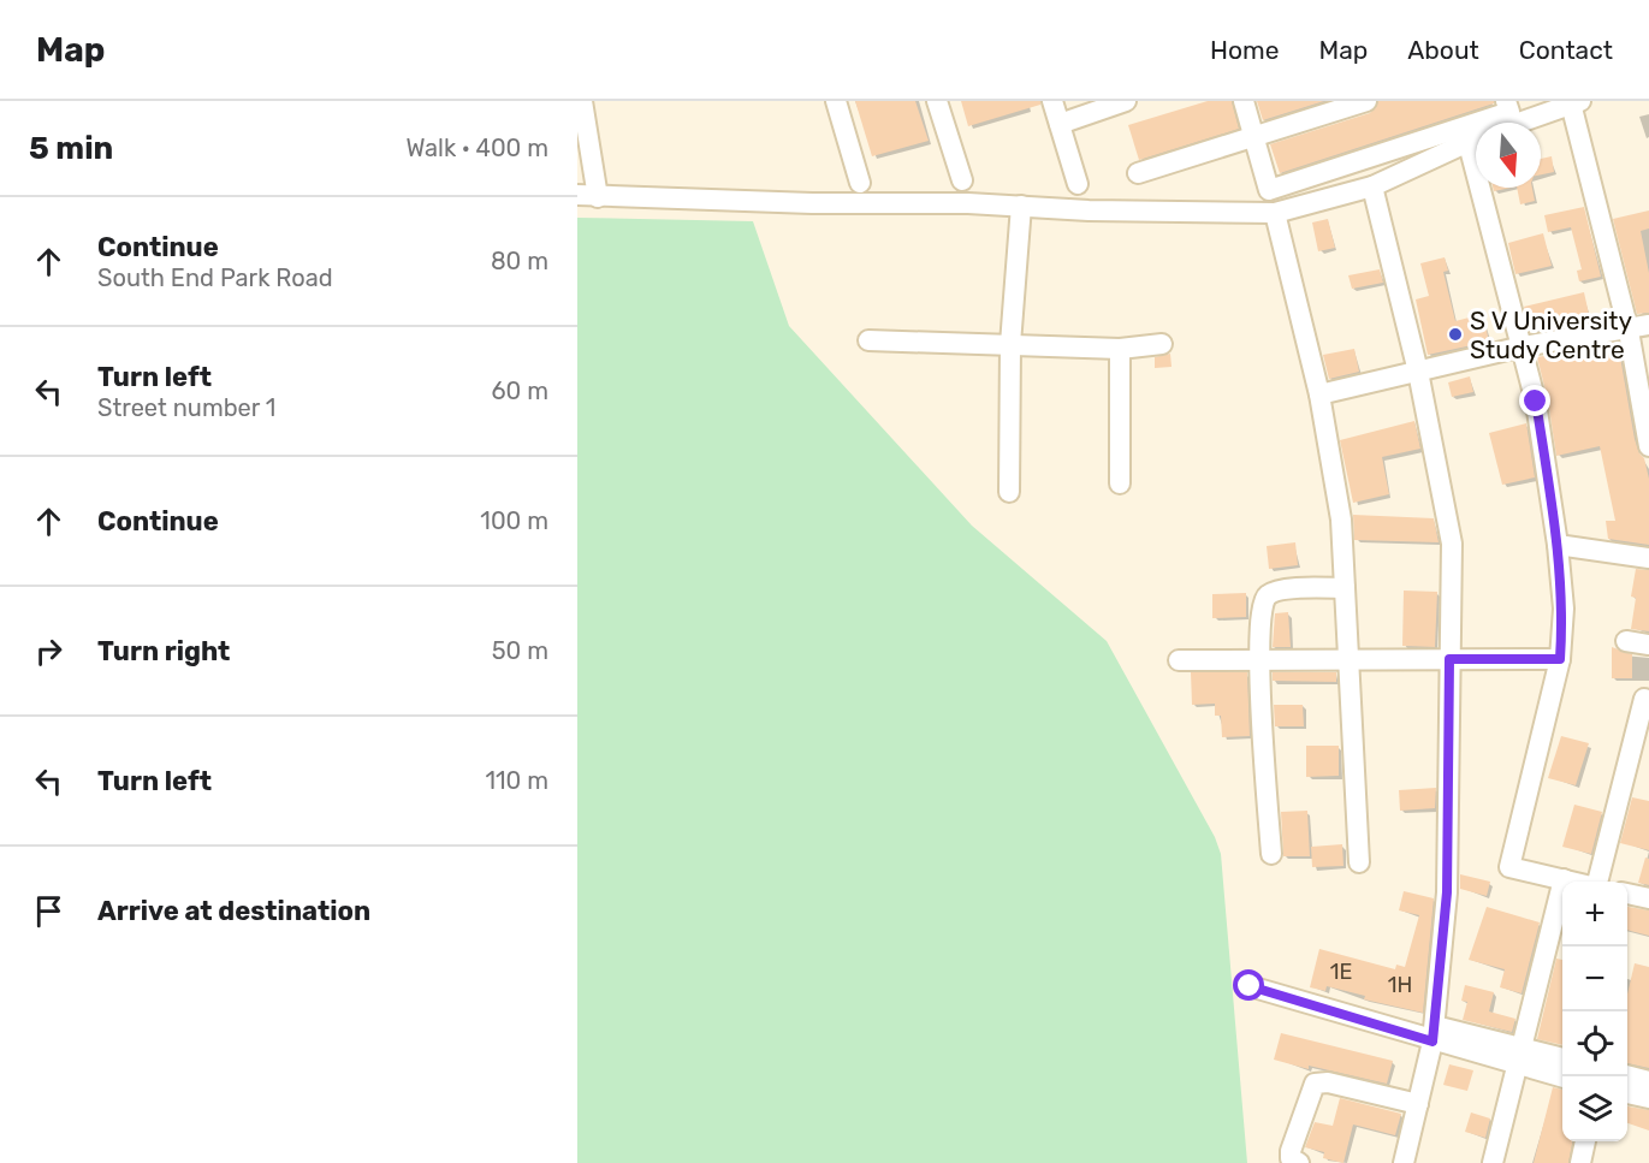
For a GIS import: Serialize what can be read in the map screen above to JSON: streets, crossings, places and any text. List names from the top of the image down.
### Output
{
  "places": ["S V University Study Centre"],
  "house_numbers": ["1E", "1H"],
  "north": "bottom",
  "page": {
    "header": "Map",
    "nav": [
      "Home",
      "Map",
      "About",
      "Contact"
    ],
    "heading": ["5 min", "Walk · 400 m"],
    "list": [
      ["Continue", "South End Park Road", "80 m"],
      ["Turn left", "Street number 1", "60 m"],
      ["Continue", "100 m"],
      ["Turn right", "50 m"],
      ["Turn left", "110 m"],
      "Arrive at destination"
    ],
    "map_buttons": ["+", "−"]
  }
}
